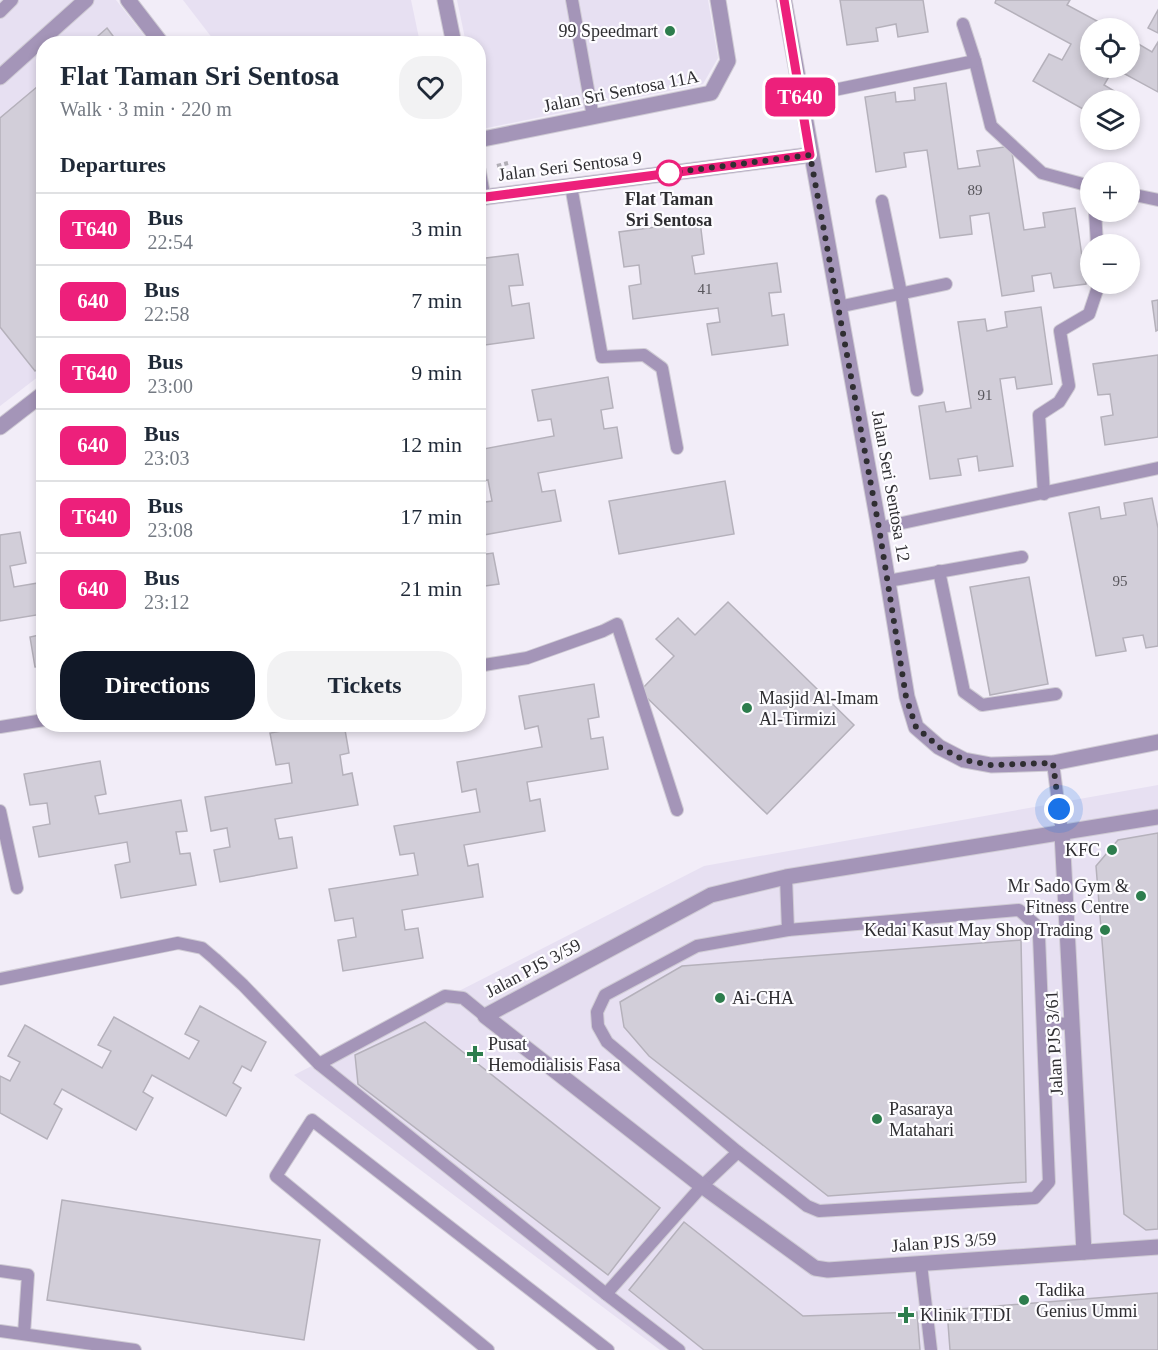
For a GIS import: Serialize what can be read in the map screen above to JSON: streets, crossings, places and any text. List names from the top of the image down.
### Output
{
  "streets": {
    "street": [
      "Jalan Sri Sentosa 11A",
      "Jalan Seri Sentosa 9",
      "Jalan Seri Sentosa 12",
      "Jalan PJS 3/59",
      "Jalan PJS 3/61"
    ]
  },
  "crossings": [
    ["Jalan Seri Sentosa 9", "Jalan Seri Sentosa 12"],
    ["Jalan PJS 3/59", "Jalan PJS 3/61"]
  ],
  "places": {
    "other": [
      "99 Speedmart",
      "Flat Taman Sri Sentosa",
      "Masjid Al-Imam Al-Tirmizi",
      "KFC",
      "Mr Sado Gym & Fitness Centre",
      "Kedai Kasut May Shop Trading",
      "Ai-CHA",
      "Pasaraya Matahari",
      "Tadika Genius Ummi"
    ],
    "health": ["Pusat Hemodialisis Fasa", "Klinik TTDI"]
  },
  "lines": ["bus line T640"],
  "house_numbers": [
    "89",
    "41",
    "91",
    "95"
  ],
  "page": {
    "on_map": "T640",
    "map_buttons": ["+", "−"],
    "heading": [
      ["Flat Taman Sri Sentosa", "Walk · 3 min · 220 m"],
      "Departures"
    ],
    "list": [
      {
        "mark": "T640",
        "name": "Bus",
        "note": "22:54",
        "value": "3 min"
      },
      {
        "mark": "640",
        "name": "Bus",
        "note": "22:58",
        "value": "7 min"
      },
      {
        "mark": "T640",
        "name": "Bus",
        "note": "23:00",
        "value": "9 min"
      },
      {
        "mark": "640",
        "name": "Bus",
        "note": "23:03",
        "value": "12 min"
      },
      {
        "mark": "T640",
        "name": "Bus",
        "note": "23:08",
        "value": "17 min"
      },
      {
        "mark": "640",
        "name": "Bus",
        "note": "23:12",
        "value": "21 min"
      }
    ],
    "buttons": ["Directions", "Tickets"]
  }
}
